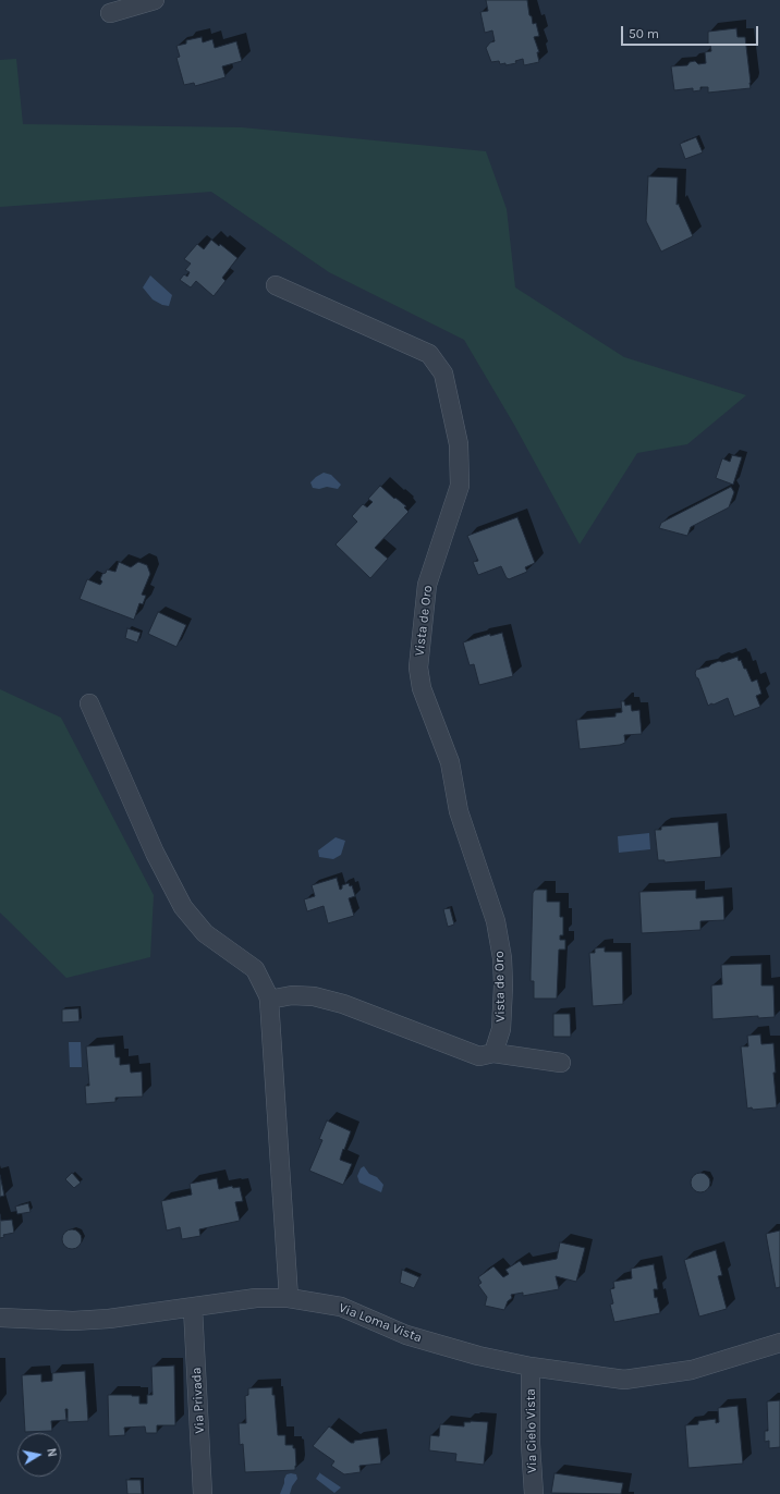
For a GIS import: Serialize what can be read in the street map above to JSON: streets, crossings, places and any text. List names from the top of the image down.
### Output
{
  "streets": {
    "street": [
      "Vista de Oro",
      "Via Loma Vista",
      "Via Privada",
      "Via Cielo Vista"
    ]
  },
  "crossings": [
    ["Via Loma Vista", "Via Privada"],
    ["Via Loma Vista", "Via Cielo Vista"]
  ],
  "scale_bar": "50 m",
  "north": "right"
}
